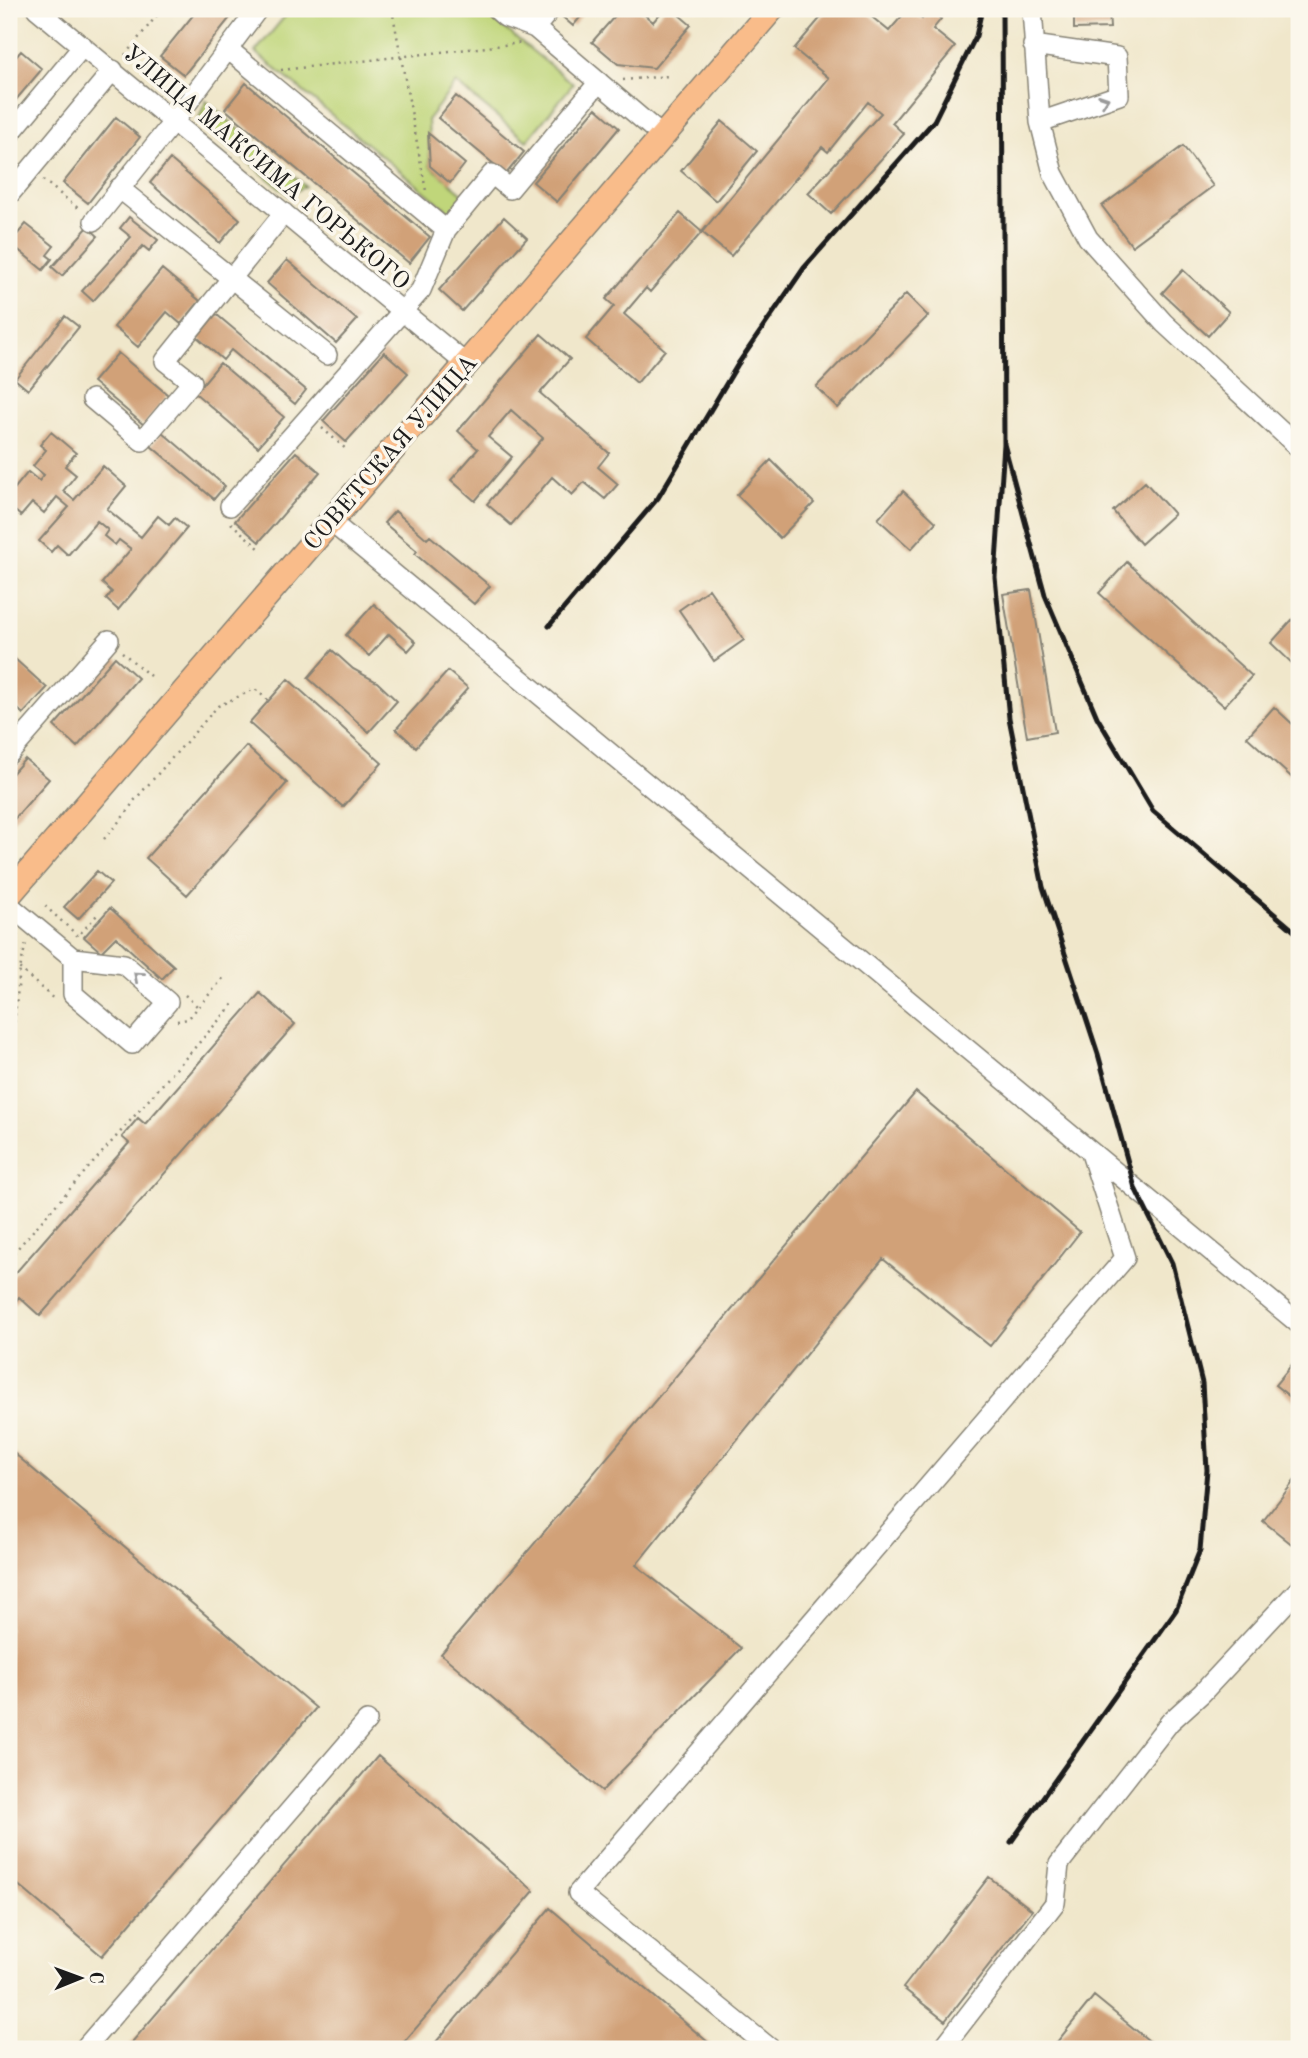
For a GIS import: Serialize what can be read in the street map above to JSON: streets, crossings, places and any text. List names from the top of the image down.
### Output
{
  "streets": {
    "main road": ["СОВЕТСКАЯ УЛИЦА"],
    "street": ["УЛИЦА МАКСИМА ГОРЬКОГО"]
  },
  "crossings": [
    ["УЛИЦА МАКСИМА ГОРЬКОГО", "СОВЕТСКАЯ УЛИЦА"]
  ],
  "north": "right"
}
